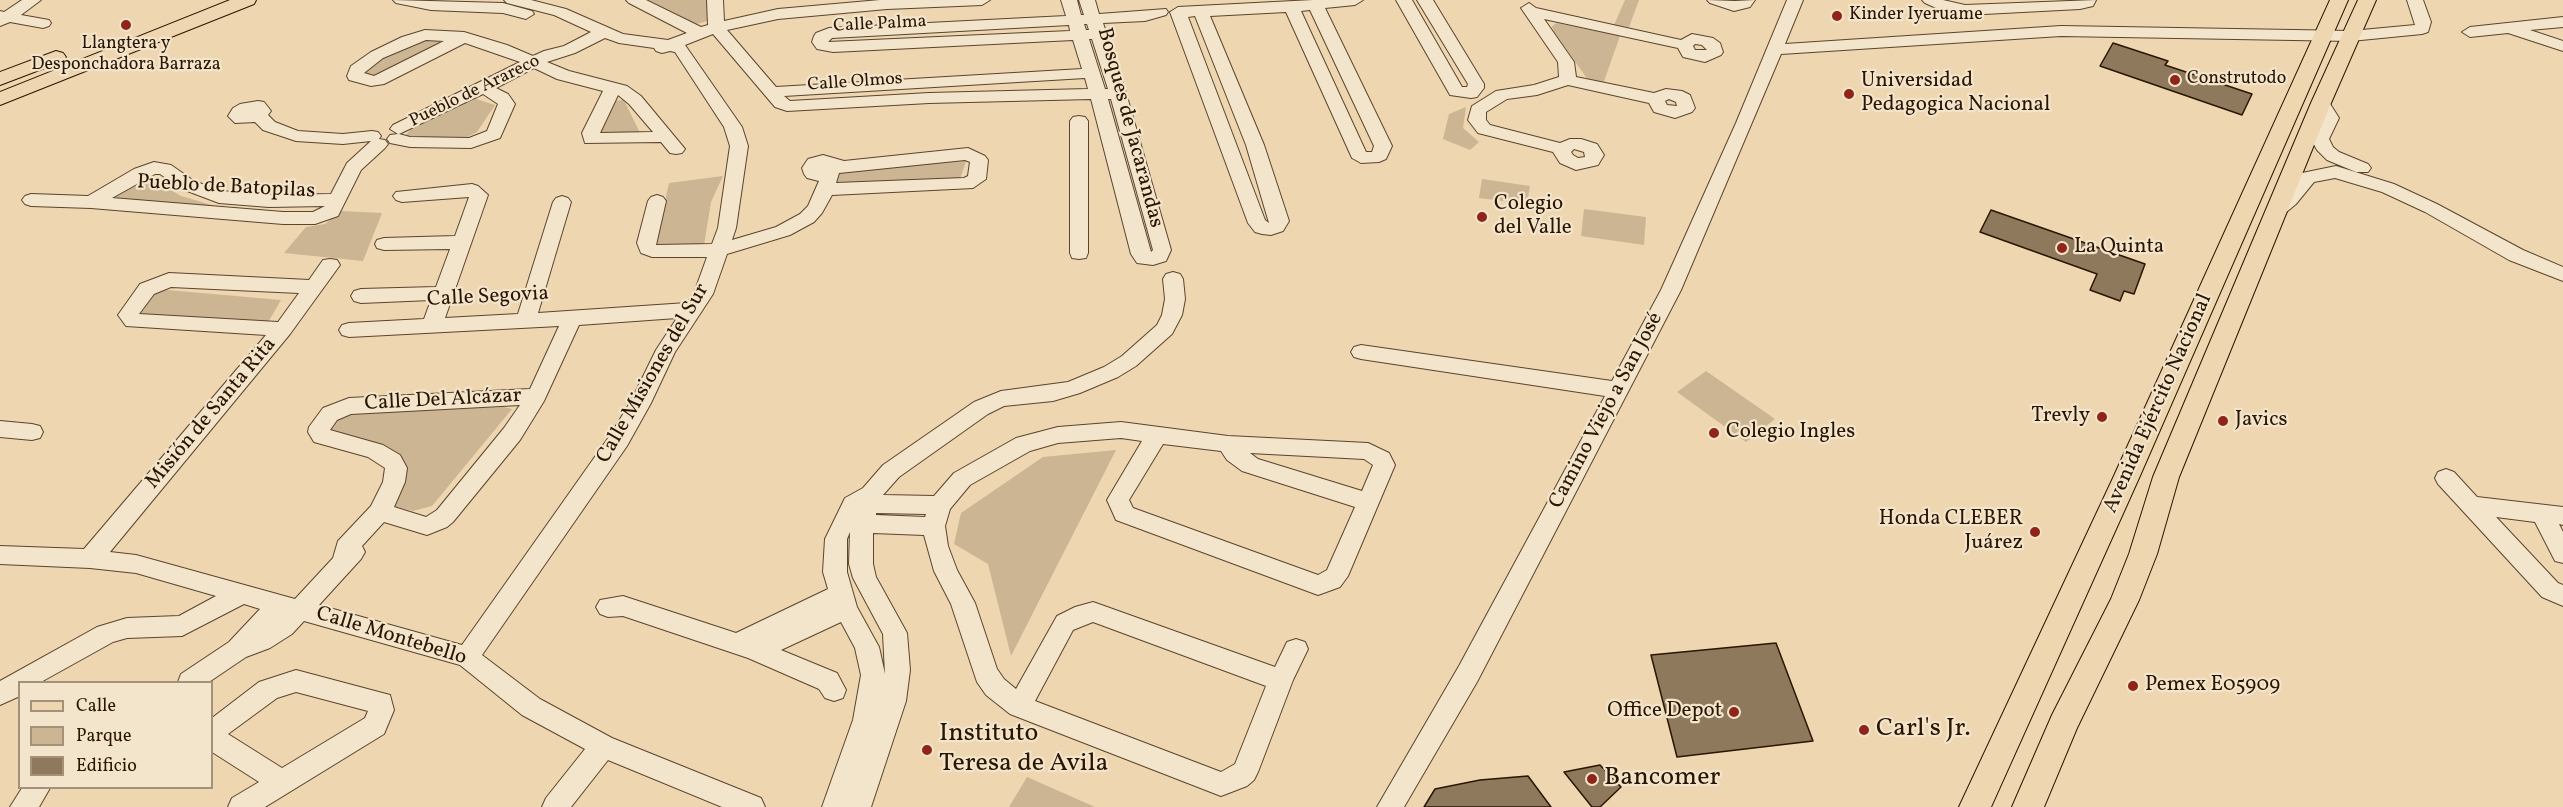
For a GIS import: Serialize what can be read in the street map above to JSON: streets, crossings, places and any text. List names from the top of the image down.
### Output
{
  "streets": {
    "main road": ["Avenida Ejército Nacional"],
    "street": [
      "Calle Palma",
      "Calle Olmos",
      "Pueblo de Arareco",
      "Bosques de Jacarandas",
      "Pueblo de Batopilas",
      "Calle Segovia",
      "Calle Misiones del Sur",
      "Calle Del Alcázar",
      "Camino Viejo a San José",
      "Misión de Santa Rita",
      "Calle Montebello"
    ]
  },
  "crossings": [
    ["Calle Palma", "Bosques de Jacarandas"],
    ["Calle Olmos", "Bosques de Jacarandas"],
    ["Calle Segovia", "Calle Misiones del Sur"],
    ["Calle Segovia", "Calle Del Alcázar"],
    ["Calle Misiones del Sur", "Calle Montebello"],
    ["Misión de Santa Rita", "Calle Montebello"]
  ],
  "places": [
    "Kinder Iyeruame",
    "Llangtera y Desponchadora Barraza",
    "Construtodo",
    "Universidad Pedagogica Nacional",
    "Colegio del Valle",
    "La Quinta",
    "Trevly",
    "Javics",
    "Colegio Ingles",
    "Honda CLEBER Juárez",
    "Pemex E05909",
    "Office Depot",
    "Carl's Jr.",
    "Instituto Teresa de Avila",
    "Bancomer"
  ],
  "legend": ["Calle", "Parque", "Edificio"]
}
